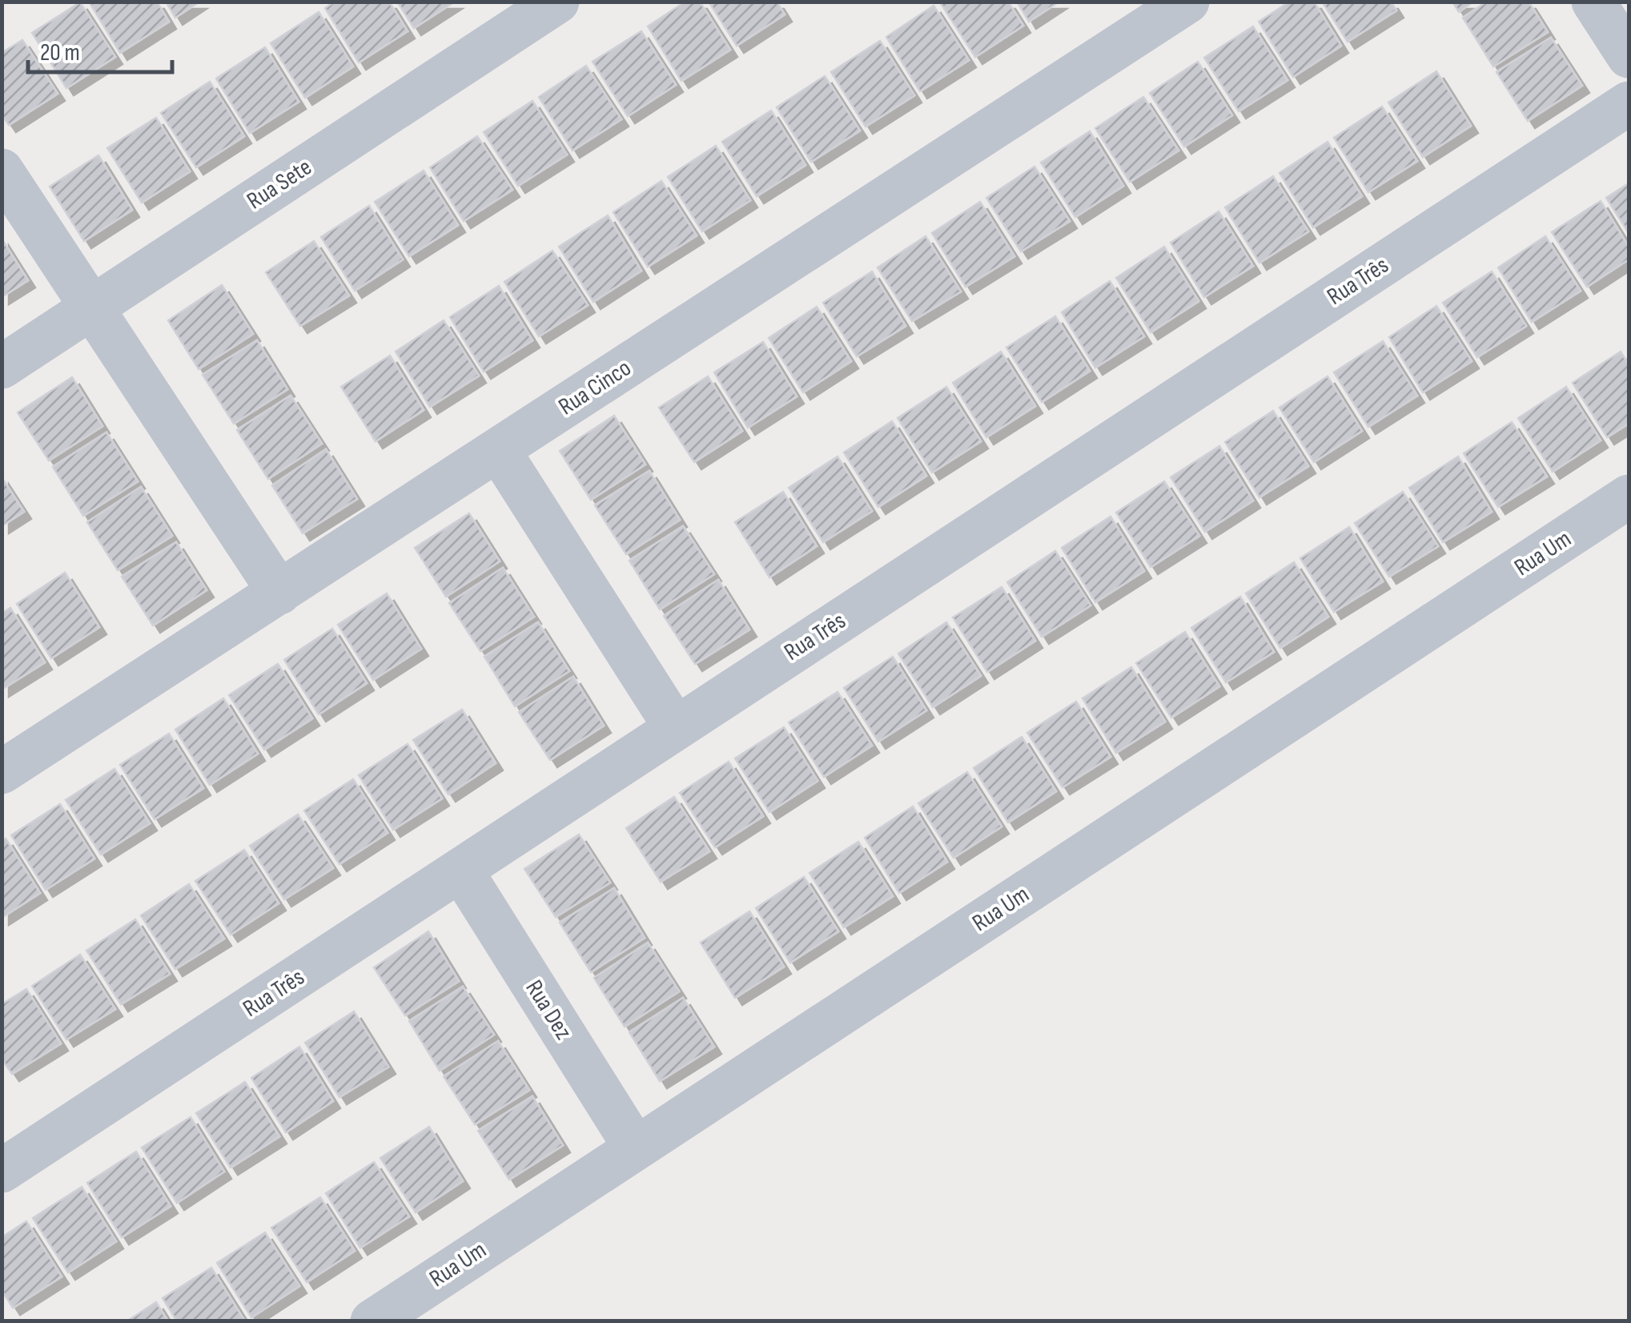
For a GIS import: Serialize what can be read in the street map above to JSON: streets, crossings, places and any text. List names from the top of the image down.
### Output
{
  "streets": {
    "street": [
      "Rua Sete",
      "Rua Três",
      "Rua Cinco",
      "Rua Um",
      "Rua Dez"
    ]
  },
  "crossings": [
    ["Rua Três", "Rua Dez"],
    ["Rua Um", "Rua Dez"]
  ],
  "scale_bar": "20 m"
}
